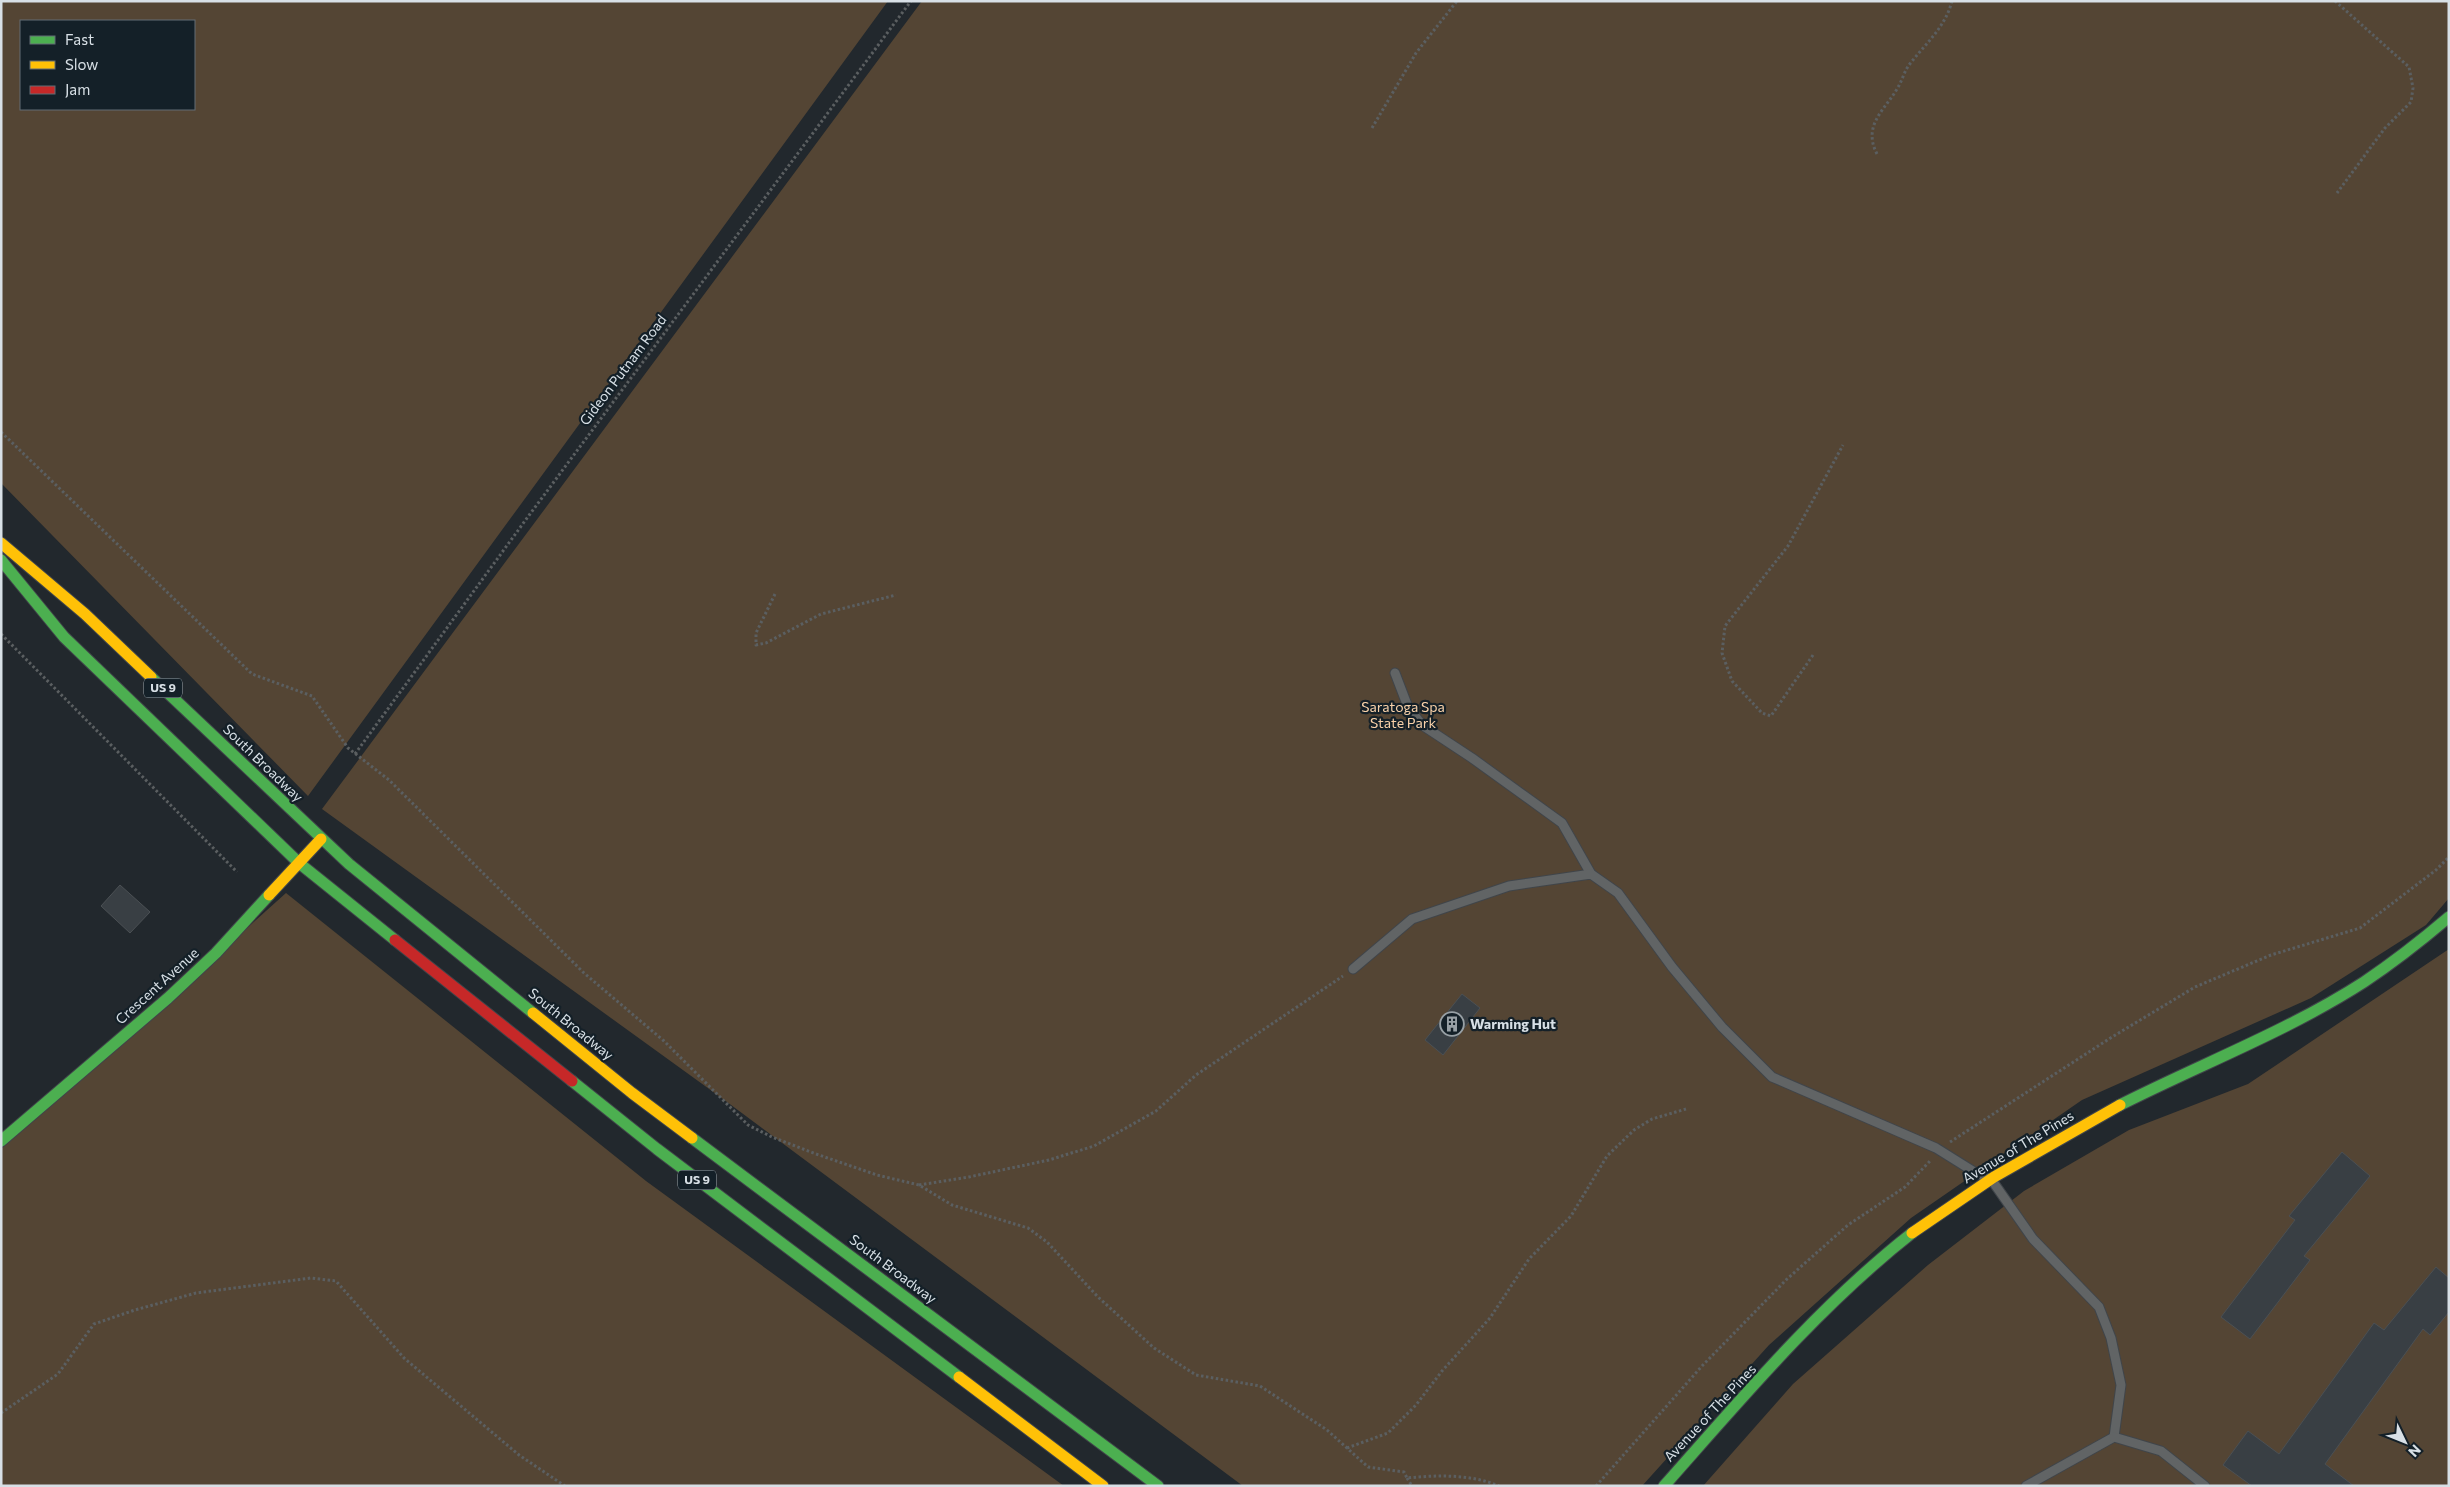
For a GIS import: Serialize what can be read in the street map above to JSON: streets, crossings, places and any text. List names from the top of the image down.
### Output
{
  "streets": {
    "main road": [
      "US 9",
      "South Broadway",
      "Crescent Avenue",
      "Avenue of The Pines"
    ],
    "path": ["Gideon Putnam Road"]
  },
  "crossings": [
    ["US 9", "Crescent Avenue"],
    ["South Broadway", "Crescent Avenue"]
  ],
  "parks": ["Saratoga Spa State Park"],
  "places": {
    "building": ["Warming Hut"]
  },
  "legend": ["Fast", "Slow", "Jam"],
  "north": "bottom right"
}
